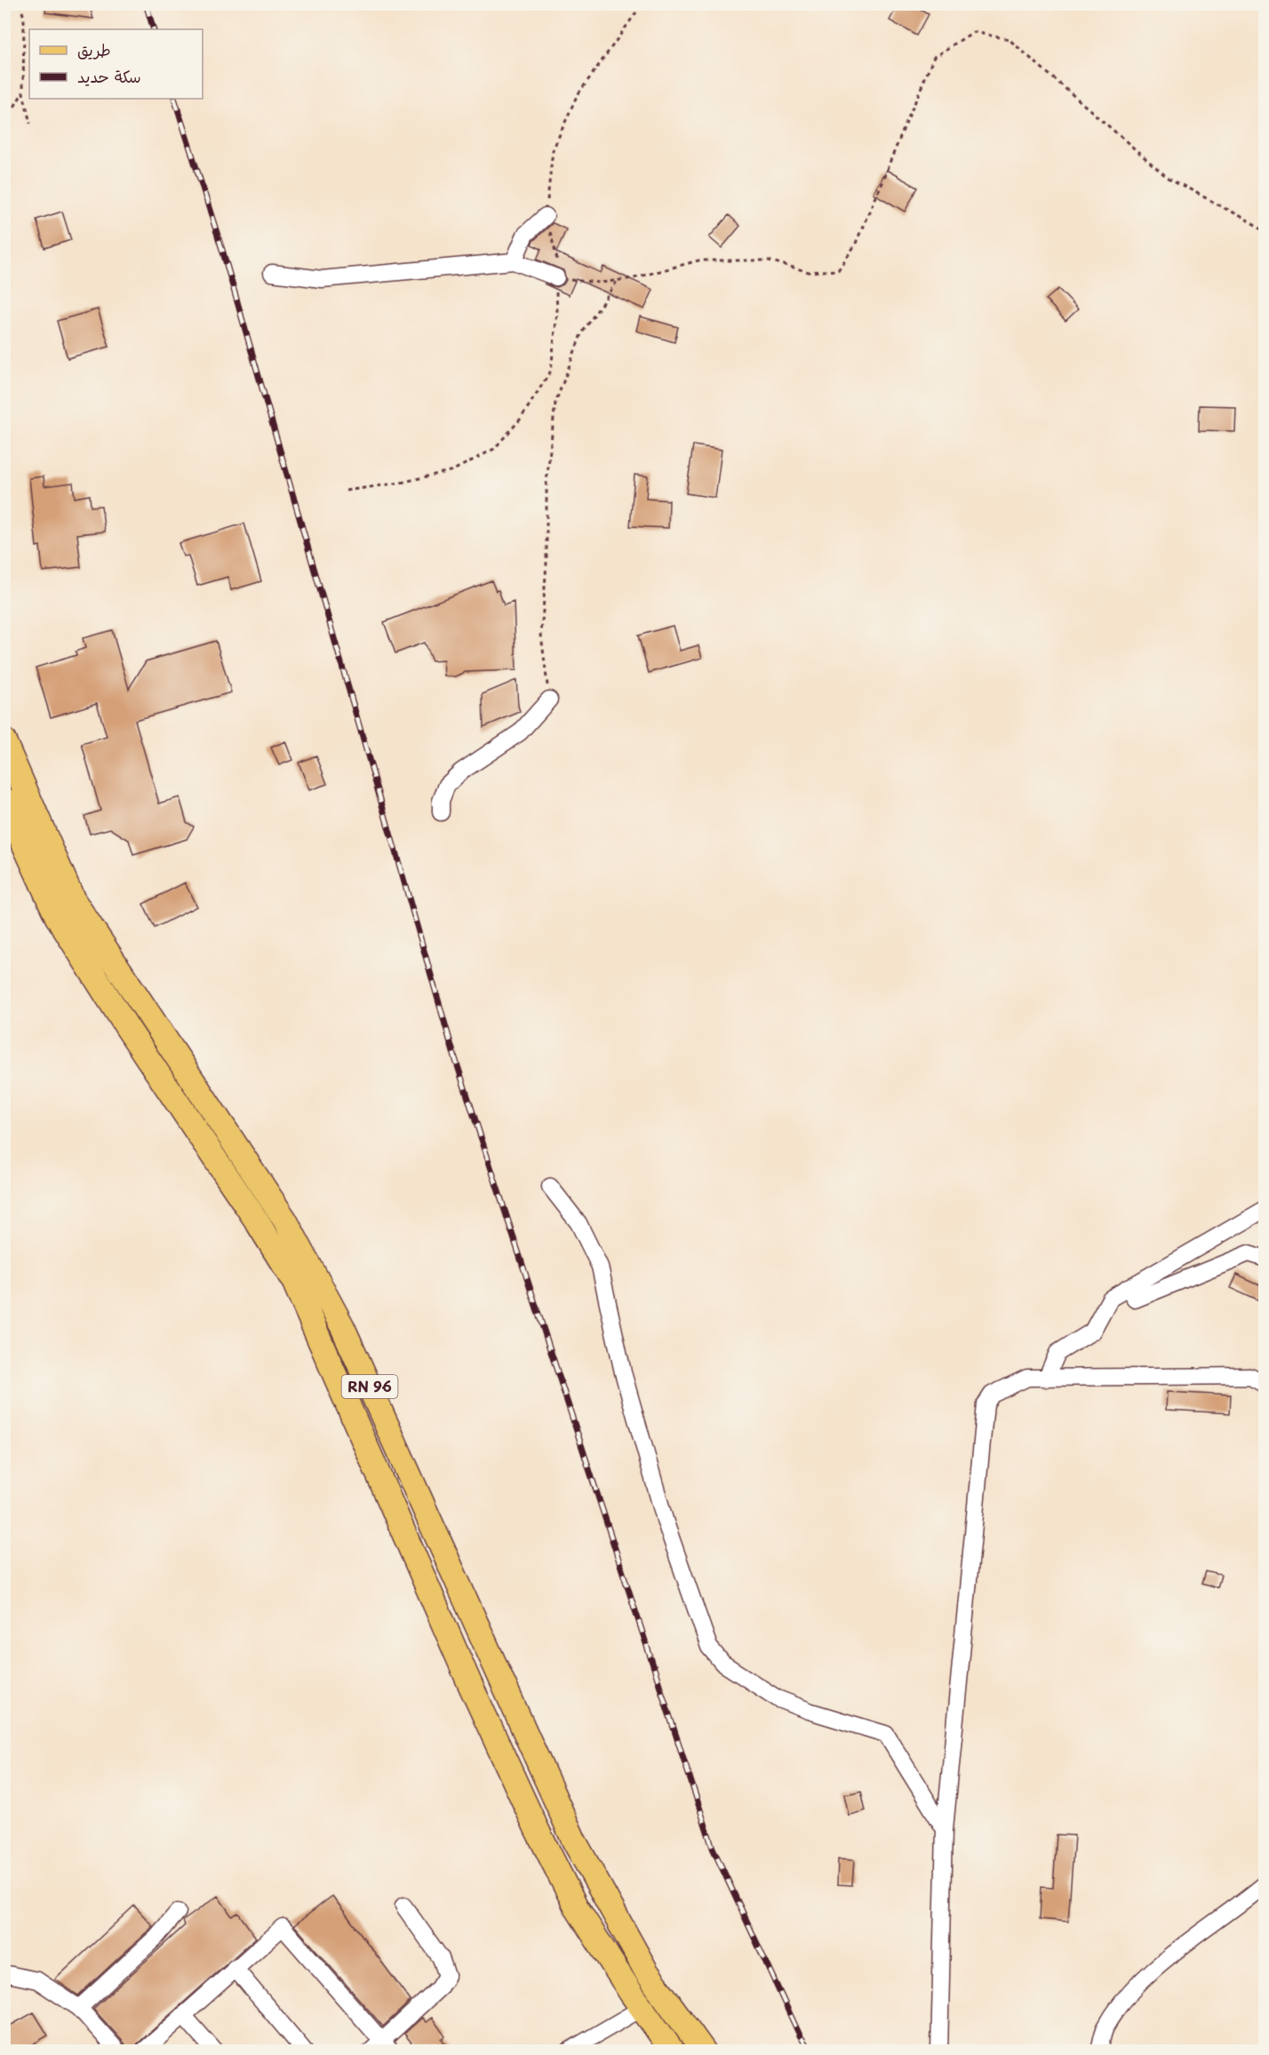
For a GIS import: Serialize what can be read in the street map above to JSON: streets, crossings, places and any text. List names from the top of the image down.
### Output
{
  "streets": {
    "main road": ["RN 96"]
  },
  "legend": ["طريق", "سكة حديد"]
}
